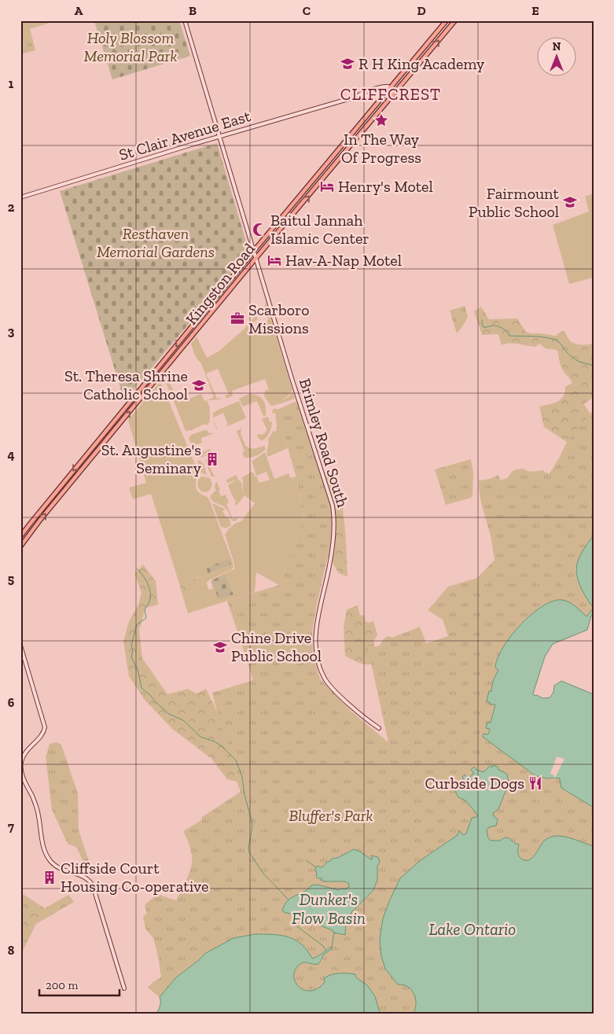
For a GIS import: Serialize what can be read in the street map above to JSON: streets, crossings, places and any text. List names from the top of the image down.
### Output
{
  "streets": {
    "main road": ["Kingston Road"],
    "street": ["St Clair Avenue East", "Brimley Road South"]
  },
  "crossings": [
    ["St Clair Avenue East", "Kingston Road"],
    ["St Clair Avenue East", "Brimley Road South"],
    ["Kingston Road", "Brimley Road South"]
  ],
  "districts": ["CLIFFCREST"],
  "water": ["Dunker's Flow Basin", "Lake Ontario"],
  "parks": ["Holy Blossom Memorial Park", "Resthaven Memorial Gardens", "Bluffer's Park"],
  "places": {
    "school or university": [
      "R H King Academy",
      "Fairmount Public School",
      "St. Theresa Shrine Catholic School",
      "Chine Drive Public School"
    ],
    "place": ["In The Way Of Progress"],
    "hotel": ["Henry's Motel", "Hav-A-Nap Motel"],
    "mosque": ["Baitul Jannah Islamic Center"],
    "office": ["Scarboro Missions"],
    "building": ["St. Augustine's Seminary", "Cliffside Court Housing Co-operative"],
    "restaurant": ["Curbside Dogs"]
  },
  "scale_bar": "200 m",
  "north": "top",
  "grid": {
    "columns": [
      "A",
      "B",
      "C",
      "D",
      "E"
    ],
    "rows": [
      "1",
      "2",
      "3",
      "4",
      "5",
      "6",
      "7",
      "8"
    ]
  }
}
